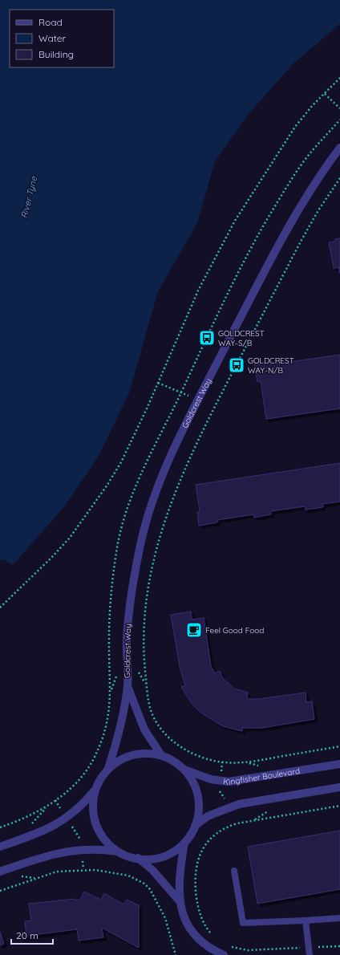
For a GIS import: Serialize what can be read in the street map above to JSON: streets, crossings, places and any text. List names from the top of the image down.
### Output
{
  "streets": {
    "street": ["Goldcrest Way", "Kingfisher Boulevard"]
  },
  "water": ["River Tyne"],
  "places": {
    "bus stop": ["GOLDCREST WAY-S/B", "GOLDCREST WAY-N/B"],
    "cafe": ["Feel Good Food"]
  },
  "legend": ["Road", "Water", "Building"],
  "scale_bar": "20 m"
}
